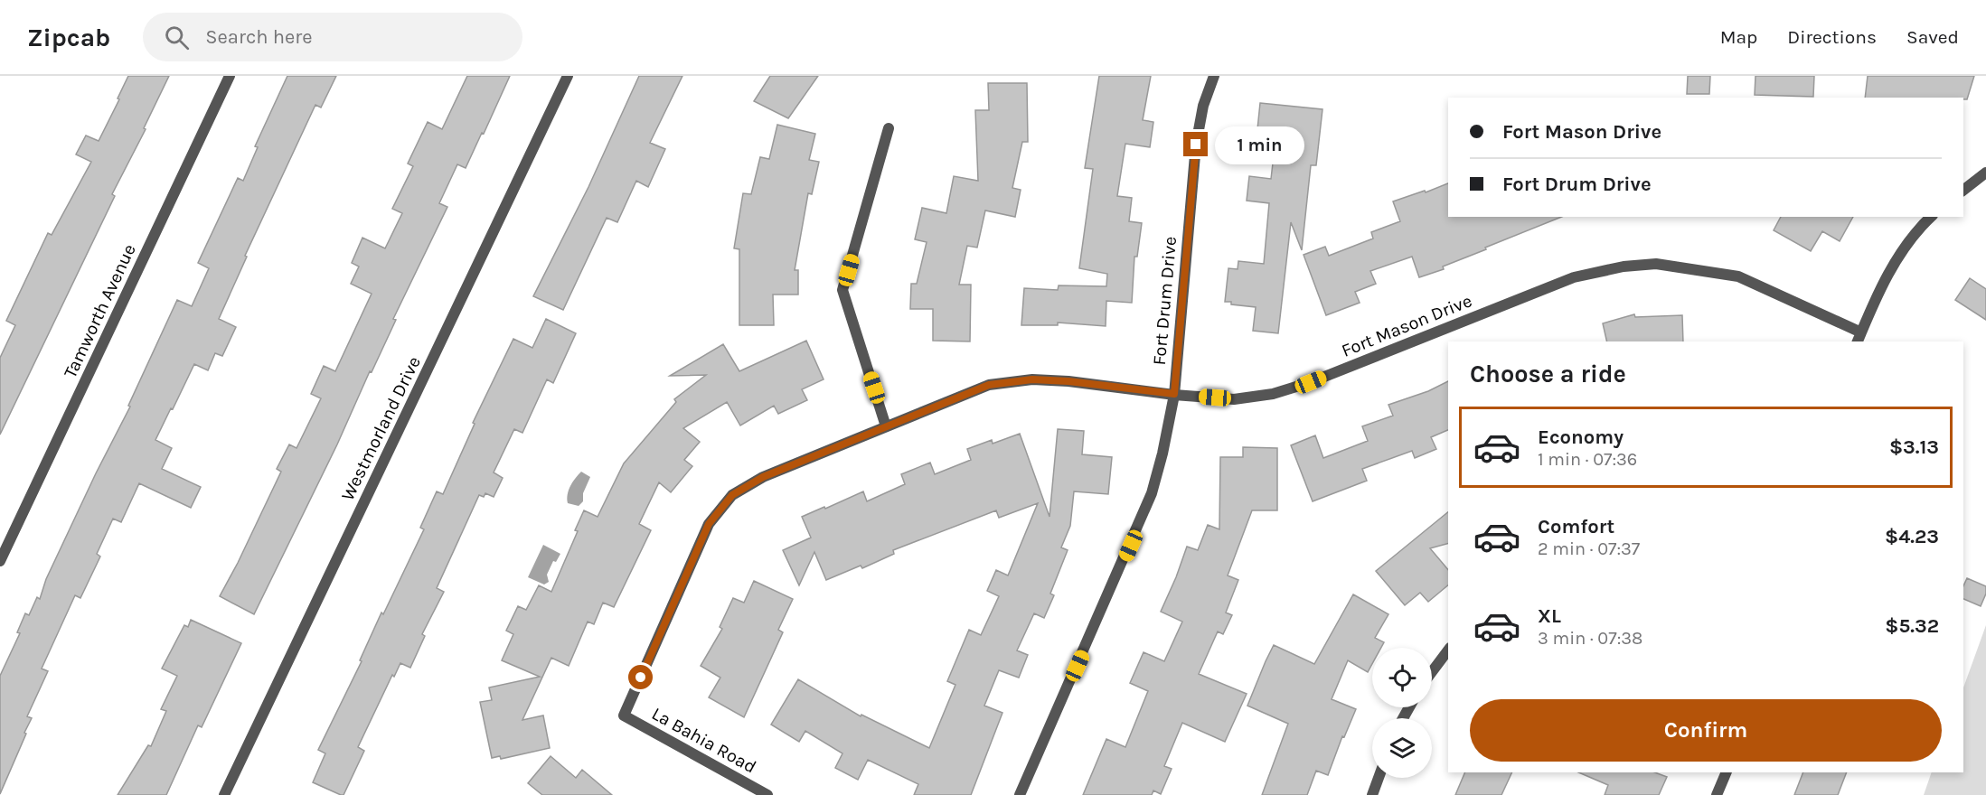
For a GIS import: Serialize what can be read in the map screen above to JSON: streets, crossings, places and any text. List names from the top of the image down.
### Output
{
  "streets": {
    "street": [
      "Fort Drum Drive",
      "Tamworth Avenue",
      "Fort Mason Drive",
      "Westmorland Drive",
      "La Bahia Road"
    ]
  },
  "crossings": [
    ["Fort Drum Drive", "Fort Mason Drive"],
    ["Fort Mason Drive", "La Bahia Road"]
  ],
  "page": {
    "header": "Zipcab",
    "search": "Search here",
    "nav": ["Map", "Directions", "Saved"],
    "banner": ["Fort Mason Drive", "Fort Drum Drive"],
    "bubble": "1 min",
    "heading": "Choose a ride",
    "list": [
      {
        "name": "Economy",
        "note": "1 min · 07:36",
        "value": "$3.13"
      },
      {
        "name": "Comfort",
        "note": "2 min · 07:37",
        "value": "$4.23"
      },
      {
        "name": "XL",
        "note": "3 min · 07:38",
        "value": "$5.32"
      }
    ],
    "buttons": "Confirm"
  }
}
